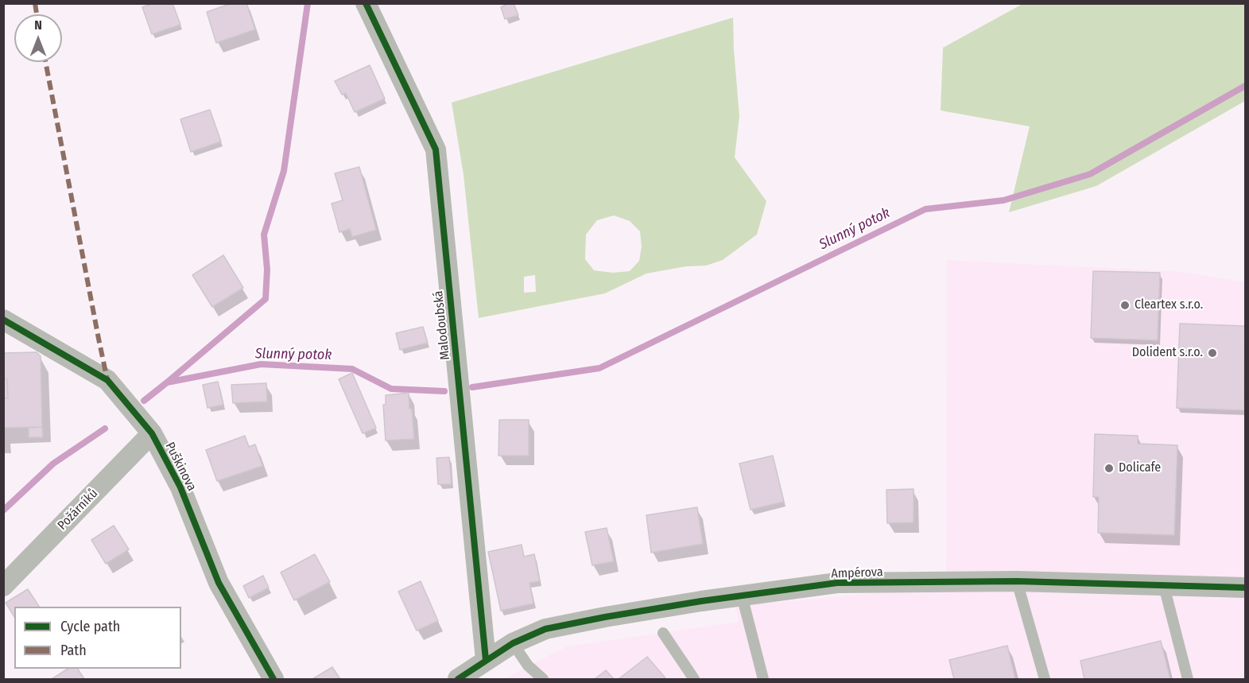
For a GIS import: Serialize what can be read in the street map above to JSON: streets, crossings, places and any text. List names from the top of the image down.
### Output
{
  "streets": {
    "street": [
      "Malodoubská",
      "Puškinova",
      "Požárníků",
      "Ampérova"
    ]
  },
  "crossings": [
    ["Malodoubská", "Ampérova"],
    ["Puškinova", "Požárníků"]
  ],
  "water": ["Slunný potok"],
  "places": ["Cleartex s.r.o.", "Dolident s.r.o.", "Dolicafe"],
  "legend": ["Cycle path", "Path"],
  "north": "top"
}
